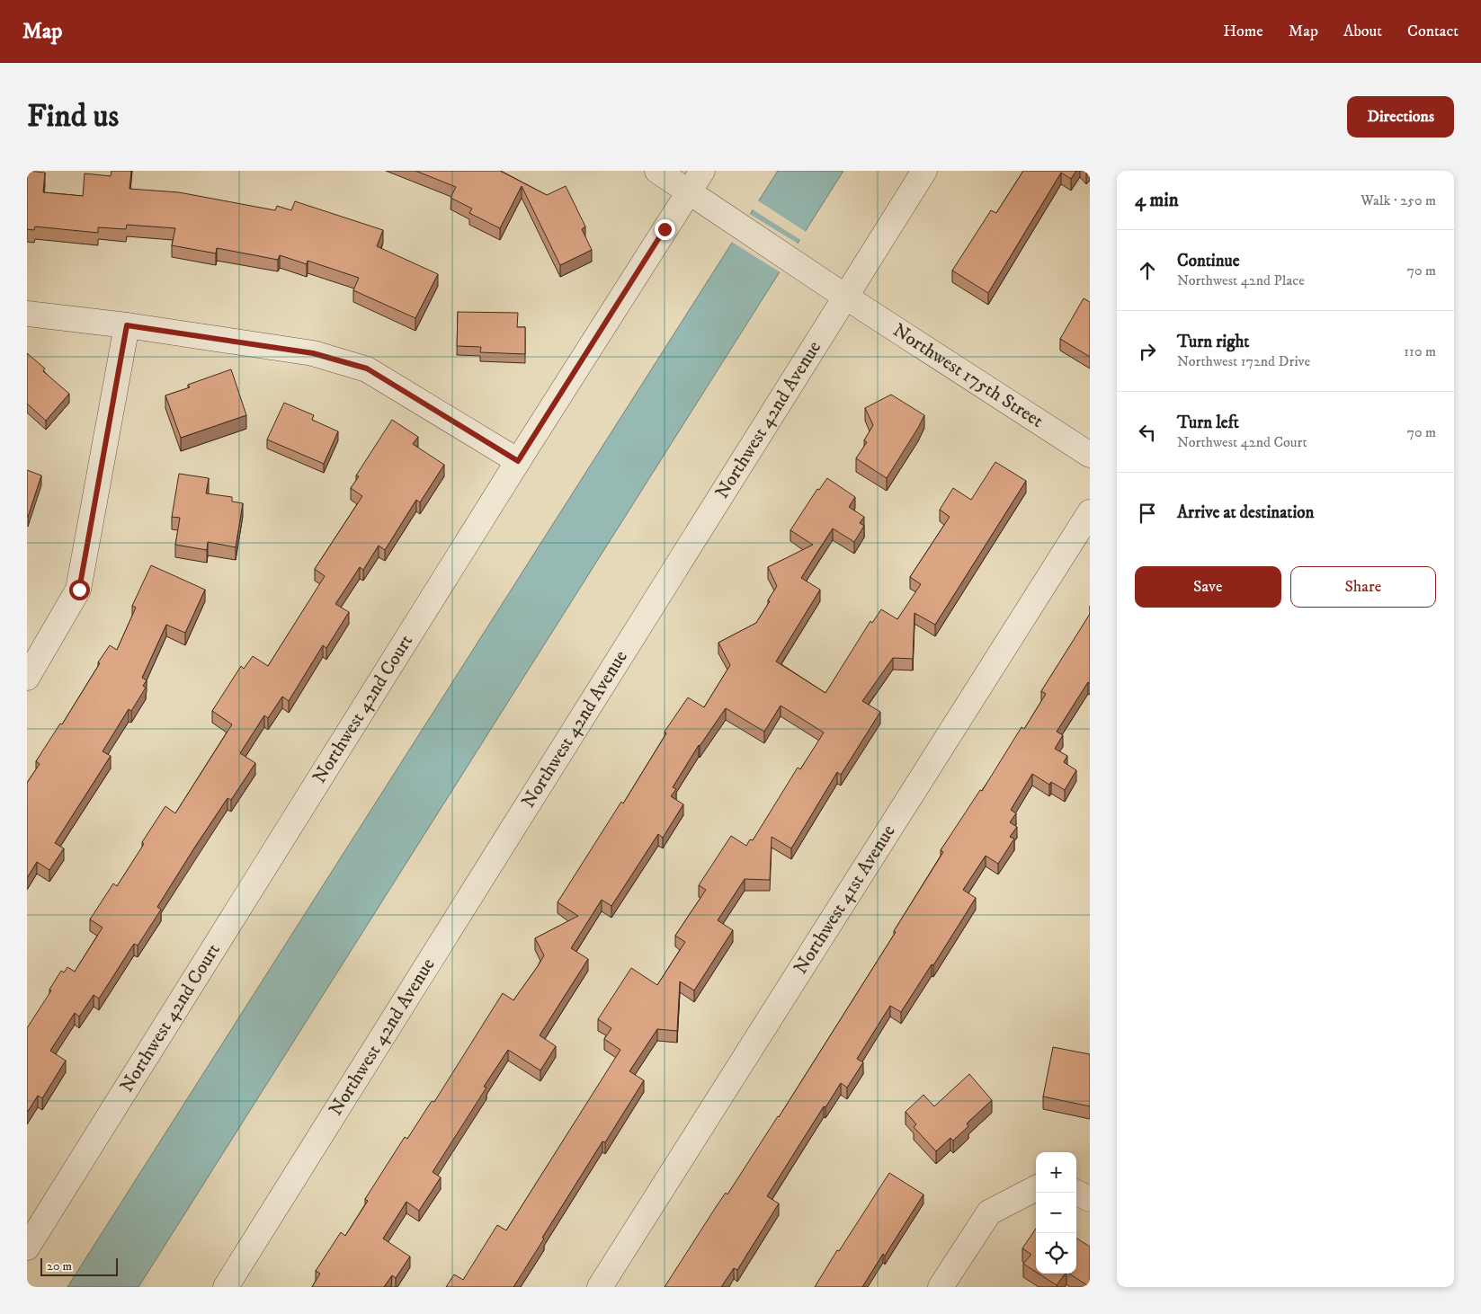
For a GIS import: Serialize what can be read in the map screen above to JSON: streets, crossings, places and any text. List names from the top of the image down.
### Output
{
  "streets": {
    "street": [
      "Northwest 175th Street",
      "Northwest 42nd Avenue",
      "Northwest 42nd Court",
      "Northwest 41st Avenue"
    ]
  },
  "crossings": [
    ["Northwest 175th Street", "Northwest 42nd Avenue"],
    ["Northwest 175th Street", "Northwest 42nd Court"]
  ],
  "scale_bar": "20 m",
  "page": {
    "header": "Map",
    "nav": [
      "Home",
      "Map",
      "About",
      "Contact"
    ],
    "buttons": [
      "Directions",
      ["Save", "Share"]
    ],
    "title": "Find us",
    "heading": ["4 min", "Walk · 250 m"],
    "list": [
      ["Continue", "Northwest 42nd Place", "70 m"],
      ["Turn right", "Northwest 172nd Drive", "110 m"],
      ["Turn left", "Northwest 42nd Court", "70 m"],
      "Arrive at destination"
    ],
    "map_buttons": ["+", "−"],
    "scale": "20 m"
  }
}
